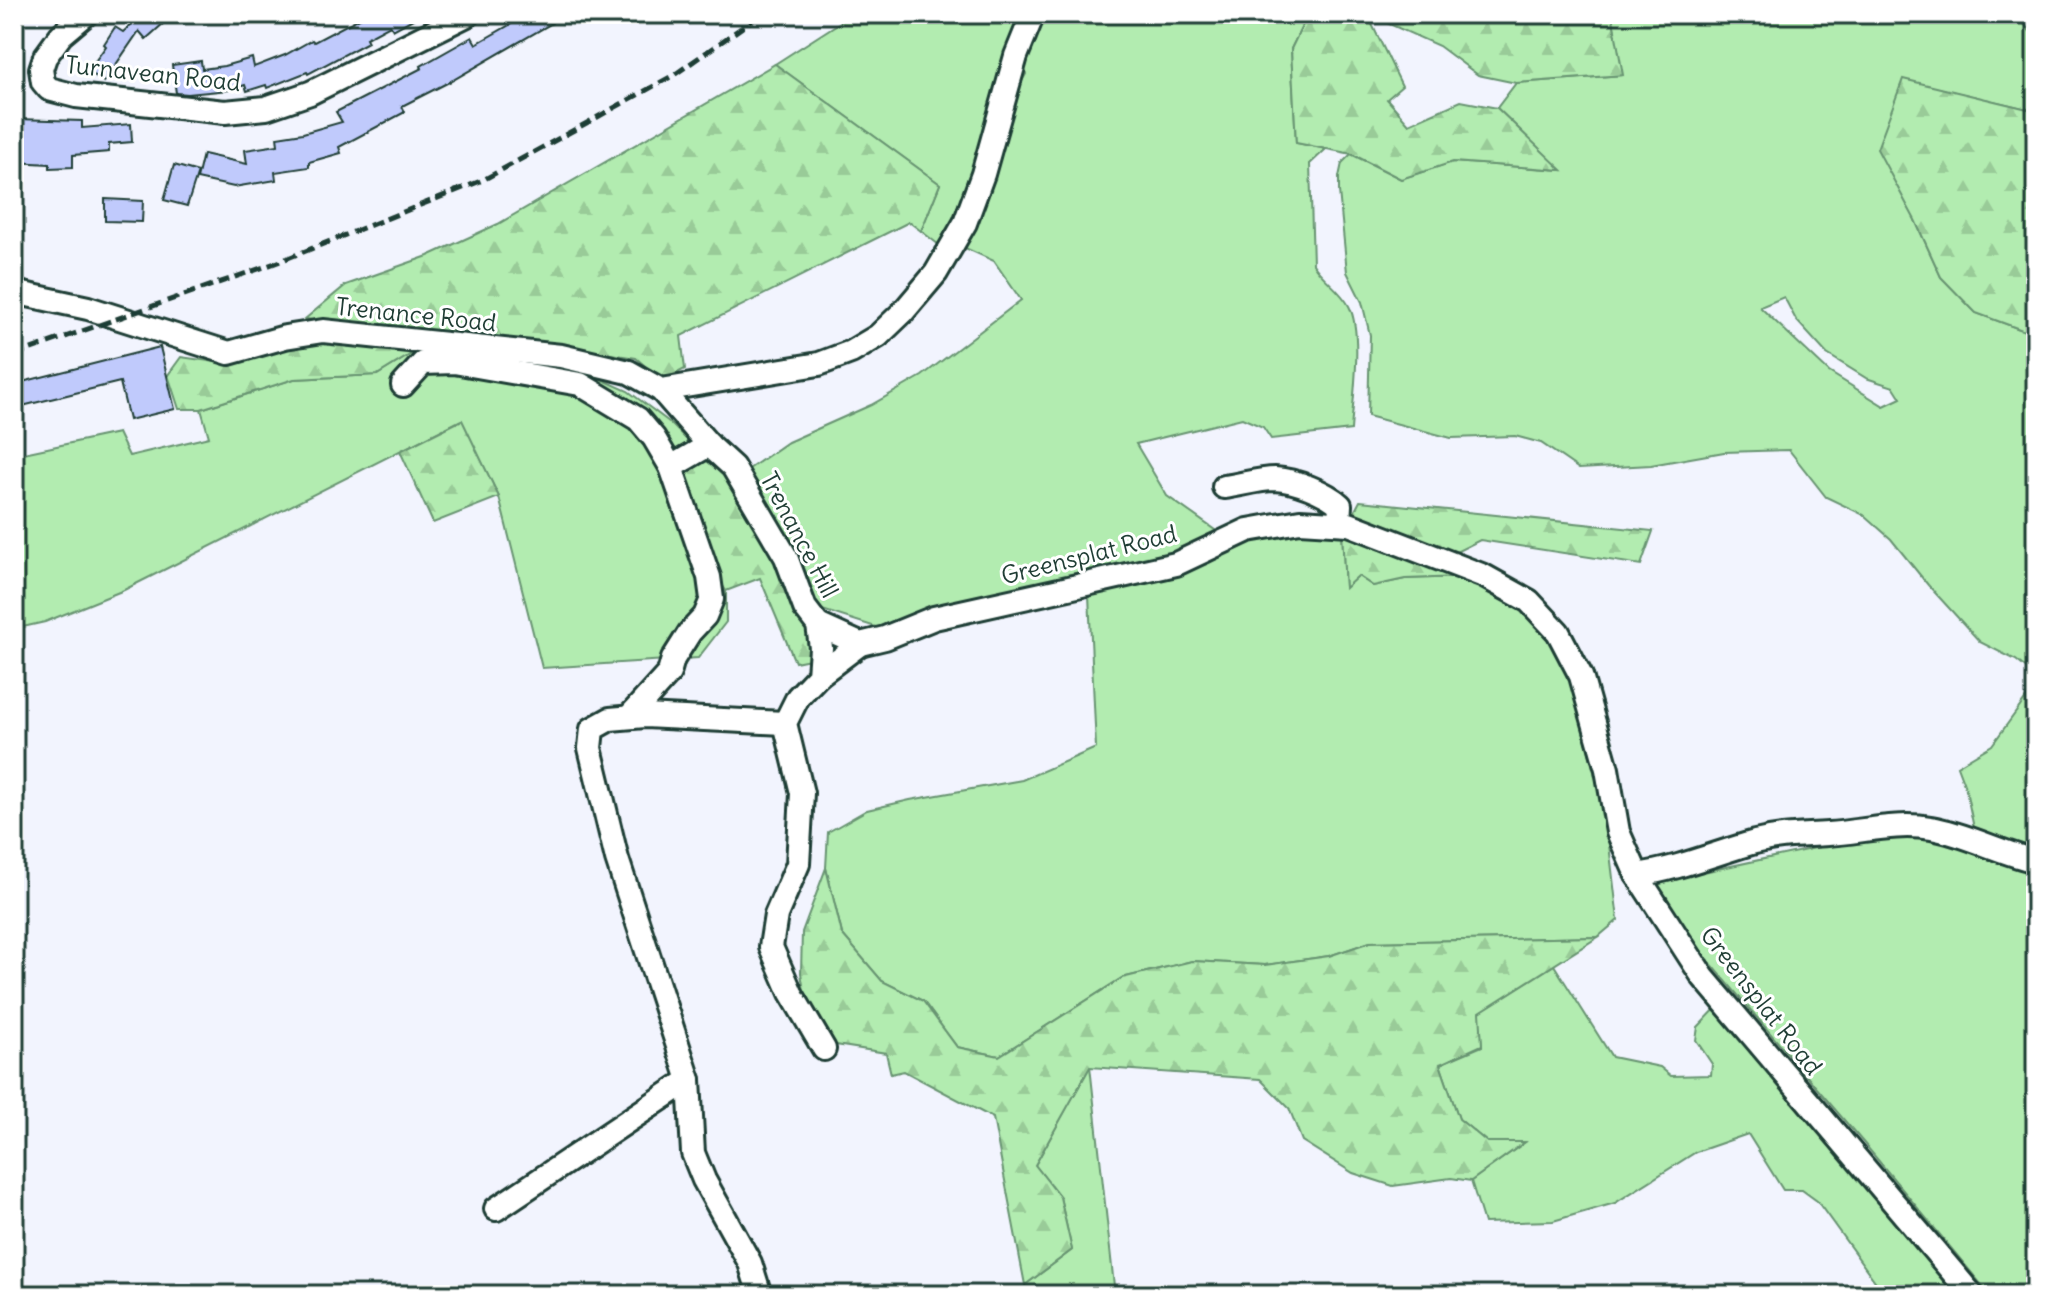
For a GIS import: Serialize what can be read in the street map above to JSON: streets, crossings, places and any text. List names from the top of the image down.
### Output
{
  "streets": {
    "street": [
      "Turnavean Road",
      "Trenance Road",
      "Trenance Hill",
      "Greensplat Road"
    ]
  },
  "crossings": [
    ["Trenance Road", "Trenance Hill"]
  ]
}
